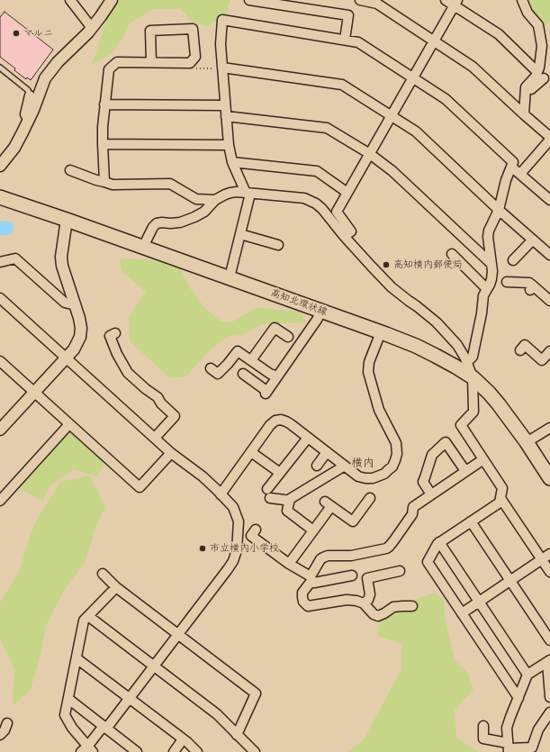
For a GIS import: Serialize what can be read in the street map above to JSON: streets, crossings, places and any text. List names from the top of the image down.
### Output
{
  "streets": {
    "main road": ["高知北環状線"]
  },
  "districts": ["横内"],
  "places": ["マルニ", "高知横内郵便局", "市立横内小学校"]
}
